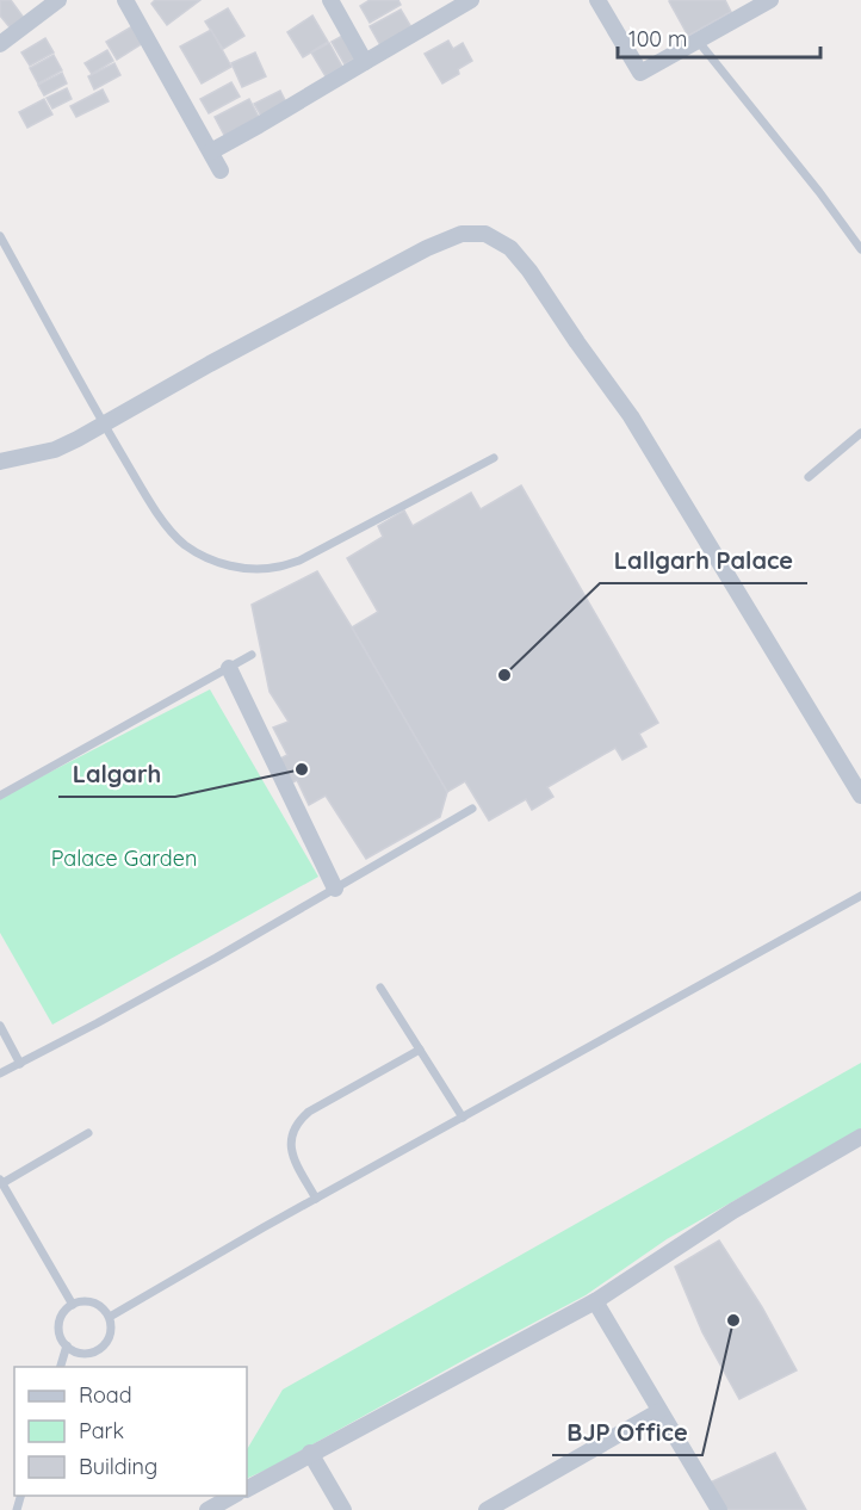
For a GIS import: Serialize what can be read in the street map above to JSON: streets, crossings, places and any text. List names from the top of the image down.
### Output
{
  "parks": ["Palace Garden"],
  "places": ["Lallgarh Palace", "Lalgarh", "BJP Office"],
  "legend": ["Road", "Park", "Building"],
  "scale_bar": "100 m"
}
